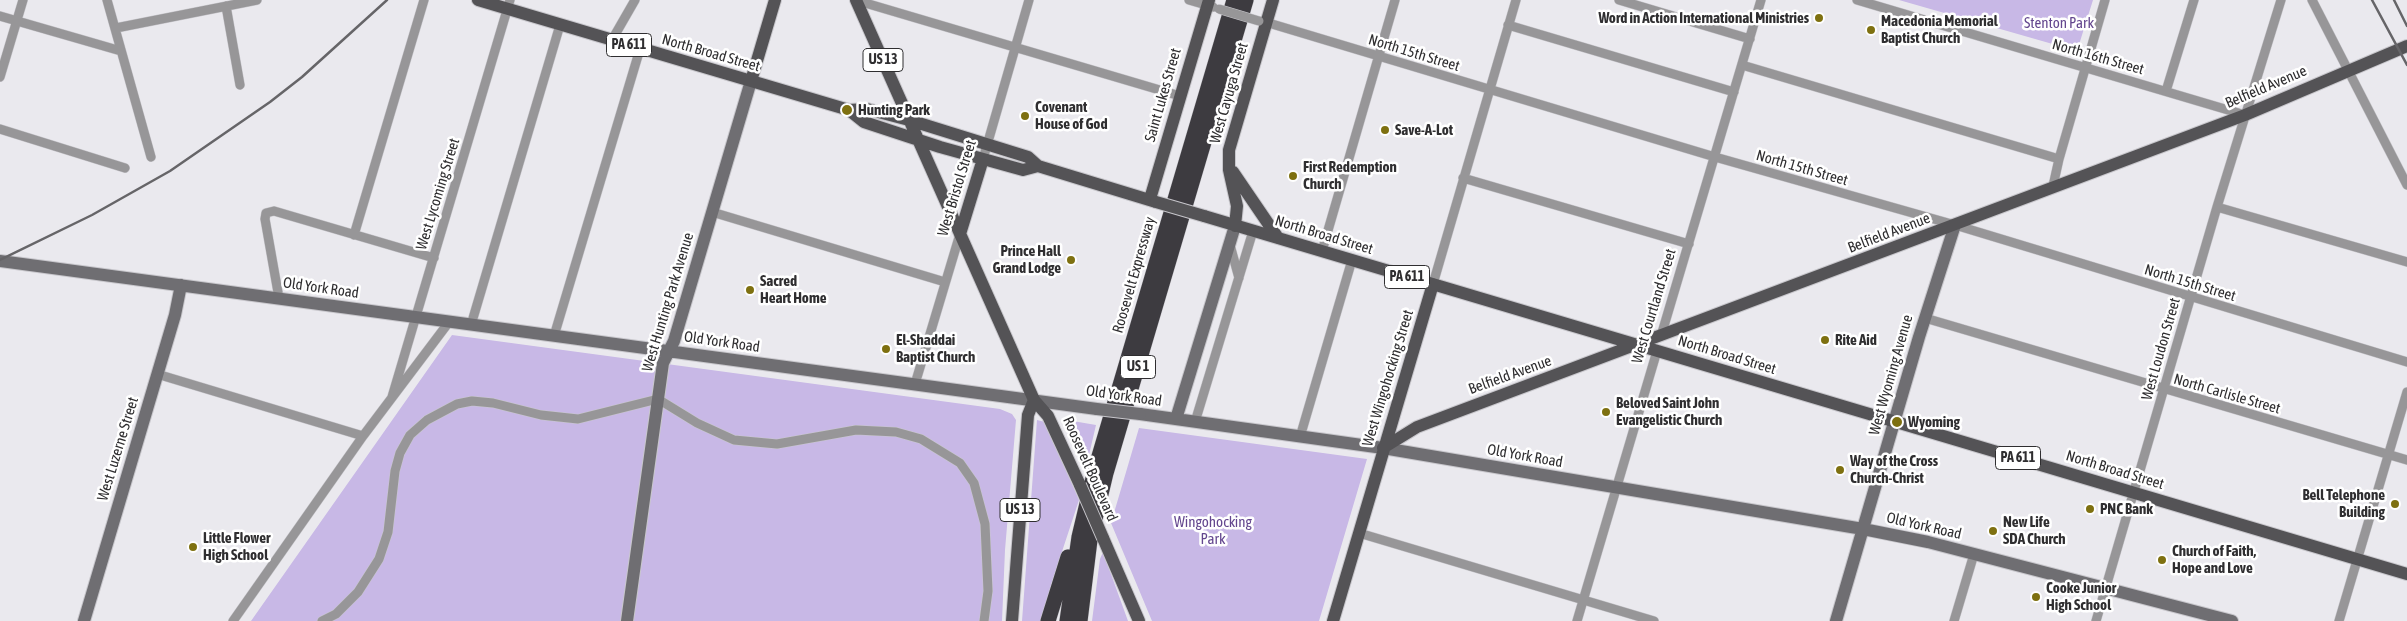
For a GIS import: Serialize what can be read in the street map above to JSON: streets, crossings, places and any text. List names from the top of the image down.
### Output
{
  "streets": {
    "highway": ["Roosevelt Expressway", "US 1"],
    "main road": [
      "PA 611",
      "North Broad Street",
      "US 13",
      "Belfield Avenue",
      "West Cayuga Street",
      "Saint Lukes Street",
      "West Bristol Street",
      "West Hunting Park Avenue",
      "West Wingohocking Street",
      "Roosevelt Boulevard"
    ],
    "street": [
      "North 15th Street",
      "North 16th Street",
      "West Lycoming Street",
      "Old York Road",
      "West Courtland Street",
      "West Loudon Street",
      "West Wyoming Avenue",
      "North Carlisle Street",
      "West Luzerne Street"
    ]
  },
  "crossings": [
    ["North Broad Street", "US 13"],
    ["North Broad Street", "Belfield Avenue"],
    ["North Broad Street", "West Cayuga Street"],
    ["North Broad Street", "Saint Lukes Street"],
    ["North Broad Street", "West Bristol Street"],
    ["North Broad Street", "West Lycoming Street"],
    ["North Broad Street", "West Hunting Park Avenue"],
    ["North Broad Street", "West Courtland Street"],
    ["North Broad Street", "West Loudon Street"],
    ["North Broad Street", "West Wyoming Avenue"],
    ["North Broad Street", "West Wingohocking Street"],
    ["North 15th Street", "Belfield Avenue"],
    ["North 15th Street", "West Cayuga Street"],
    ["North 15th Street", "Saint Lukes Street"],
    ["North 15th Street", "West Courtland Street"],
    ["North 15th Street", "West Loudon Street"],
    ["North 15th Street", "West Wyoming Avenue"],
    ["North 15th Street", "West Wingohocking Street"],
    ["North 16th Street", "Belfield Avenue"],
    ["North 16th Street", "West Loudon Street"],
    ["US 13", "West Bristol Street"],
    ["US 13", "Old York Road"],
    ["US 13", "Roosevelt Boulevard"],
    ["Belfield Avenue", "Old York Road"],
    ["Belfield Avenue", "West Courtland Street"],
    ["Belfield Avenue", "West Loudon Street"],
    ["Belfield Avenue", "West Wyoming Avenue"],
    ["Belfield Avenue", "West Wingohocking Street"],
    ["West Bristol Street", "Old York Road"],
    ["West Lycoming Street", "Old York Road"],
    ["Roosevelt Expressway", "US 1"],
    ["Old York Road", "West Hunting Park Avenue"],
    ["Old York Road", "West Courtland Street"],
    ["Old York Road", "West Loudon Street"],
    ["Old York Road", "West Wyoming Avenue"],
    ["Old York Road", "West Wingohocking Street"],
    ["Old York Road", "West Luzerne Street"],
    ["Old York Road", "Roosevelt Boulevard"],
    ["West Loudon Street", "North Carlisle Street"],
    ["West Wyoming Avenue", "North Carlisle Street"]
  ],
  "parks": ["Stenton Park", "Wingohocking Park"],
  "places": [
    "Word in Action International Ministries",
    "Macedonia Memorial Baptist Church",
    "Hunting Park",
    "Covenant House of God",
    "Save-A-Lot",
    "First Redemption Church",
    "Prince Hall Grand Lodge",
    "Sacred Heart Home",
    "Rite Aid",
    "El-Shaddai Baptist Church",
    "Beloved Saint John Evangelistic Church",
    "Wyoming",
    "Way of the Cross Church-Christ",
    "Bell Telephone Building",
    "PNC Bank",
    "New Life SDA Church",
    "Little Flower High School",
    "Church of Faith, Hope and Love",
    "Cooke Junior High School"
  ]
}
